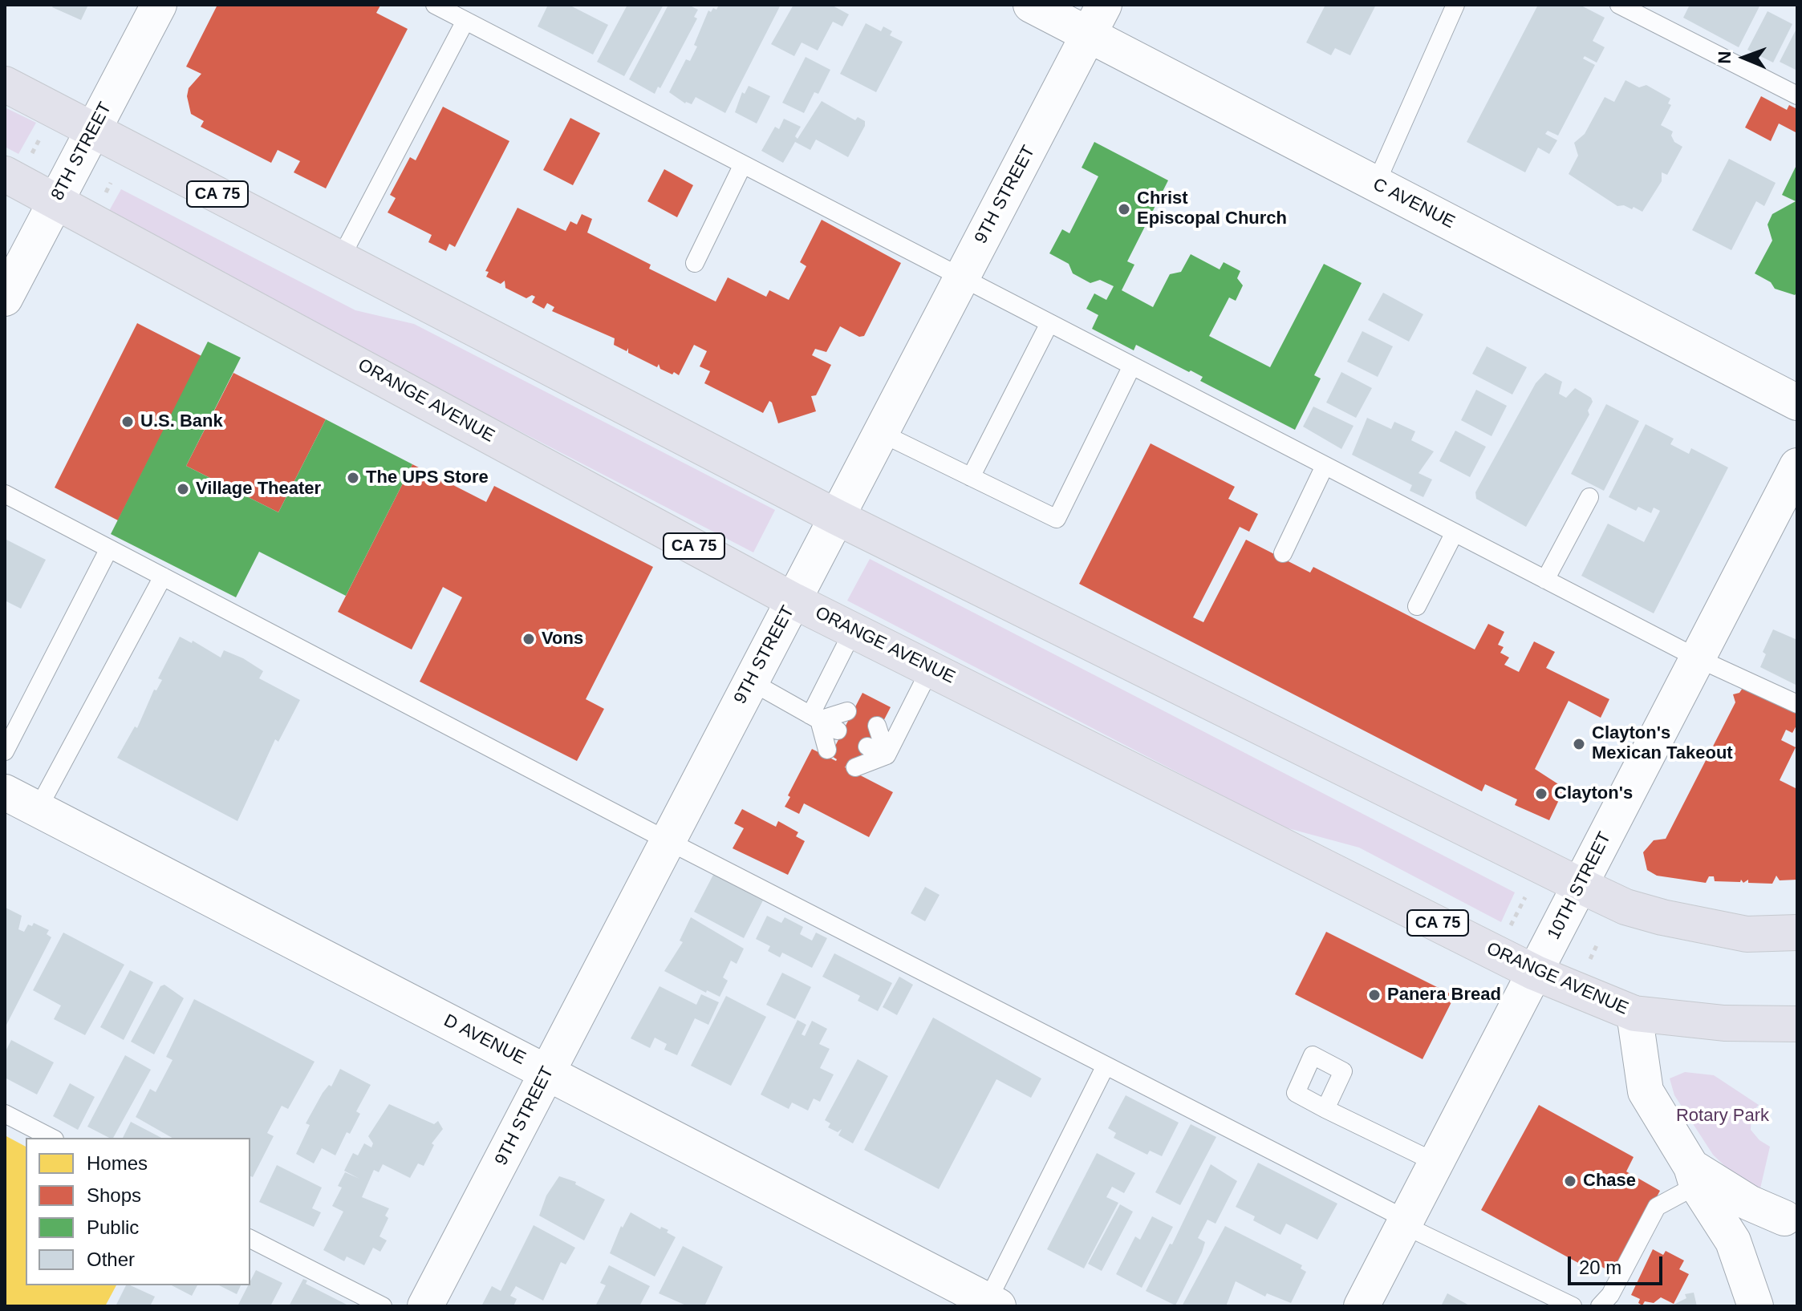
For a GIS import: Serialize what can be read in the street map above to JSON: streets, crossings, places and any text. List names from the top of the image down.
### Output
{
  "streets": {
    "highway": ["CA 75", "ORANGE AVENUE"],
    "street": [
      "8TH STREET",
      "9TH STREET",
      "C AVENUE",
      "10TH STREET",
      "D AVENUE"
    ]
  },
  "crossings": [
    ["8TH STREET", "CA 75"],
    ["8TH STREET", "ORANGE AVENUE"],
    ["CA 75", "9TH STREET"],
    ["CA 75", "10TH STREET"],
    ["9TH STREET", "C AVENUE"],
    ["9TH STREET", "ORANGE AVENUE"],
    ["9TH STREET", "D AVENUE"],
    ["ORANGE AVENUE", "10TH STREET"]
  ],
  "parks": ["Rotary Park"],
  "places": [
    "Christ Episcopal Church",
    "U.S. Bank",
    "The UPS Store",
    "Village Theater",
    "Vons",
    "Clayton's Mexican Takeout",
    "Clayton's",
    "Panera Bread",
    "Chase"
  ],
  "legend": [
    "Homes",
    "Shops",
    "Public",
    "Other"
  ],
  "scale_bar": "20 m",
  "north": "left"
}
